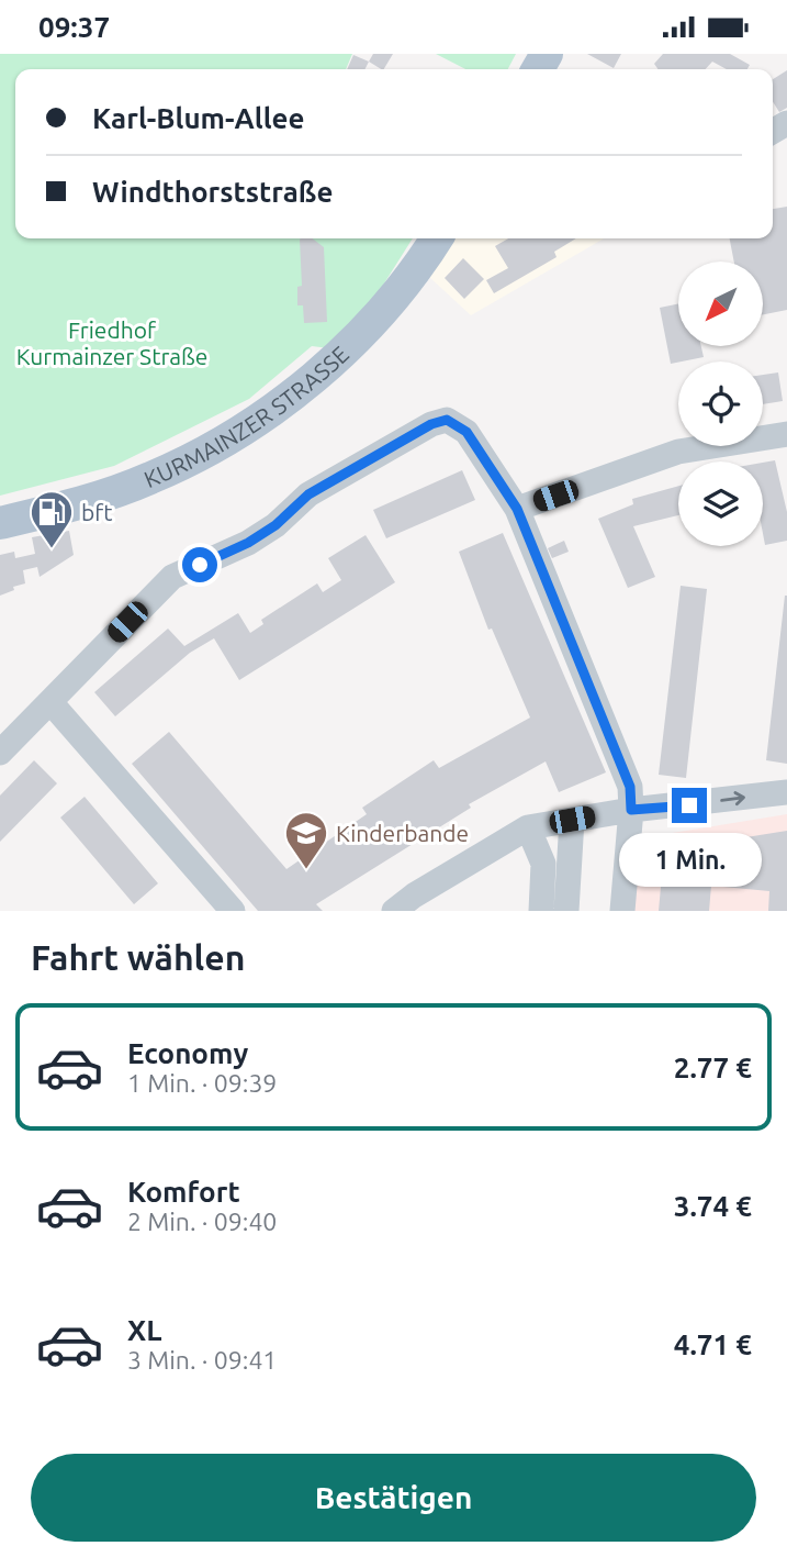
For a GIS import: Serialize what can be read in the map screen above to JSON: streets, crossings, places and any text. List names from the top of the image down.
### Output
{
  "streets": {
    "main road": ["KURMAINZER STRASSE"]
  },
  "parks": ["Friedhof Kurmainzer Straße"],
  "places": {
    "fuel station": ["bft"],
    "school or university": ["Kinderbande"]
  },
  "north": "bottom left",
  "page": {
    "status": "09:37",
    "banner": ["Karl-Blum-Allee", "Windthorststraße"],
    "bubble": "1 Min.",
    "heading": "Fahrt wählen",
    "list": [
      {
        "name": "Economy",
        "note": "1 Min. · 09:39",
        "value": "2.77 €"
      },
      {
        "name": "Komfort",
        "note": "2 Min. · 09:40",
        "value": "3.74 €"
      },
      {
        "name": "XL",
        "note": "3 Min. · 09:41",
        "value": "4.71 €"
      }
    ],
    "buttons": "Bestätigen"
  }
}
